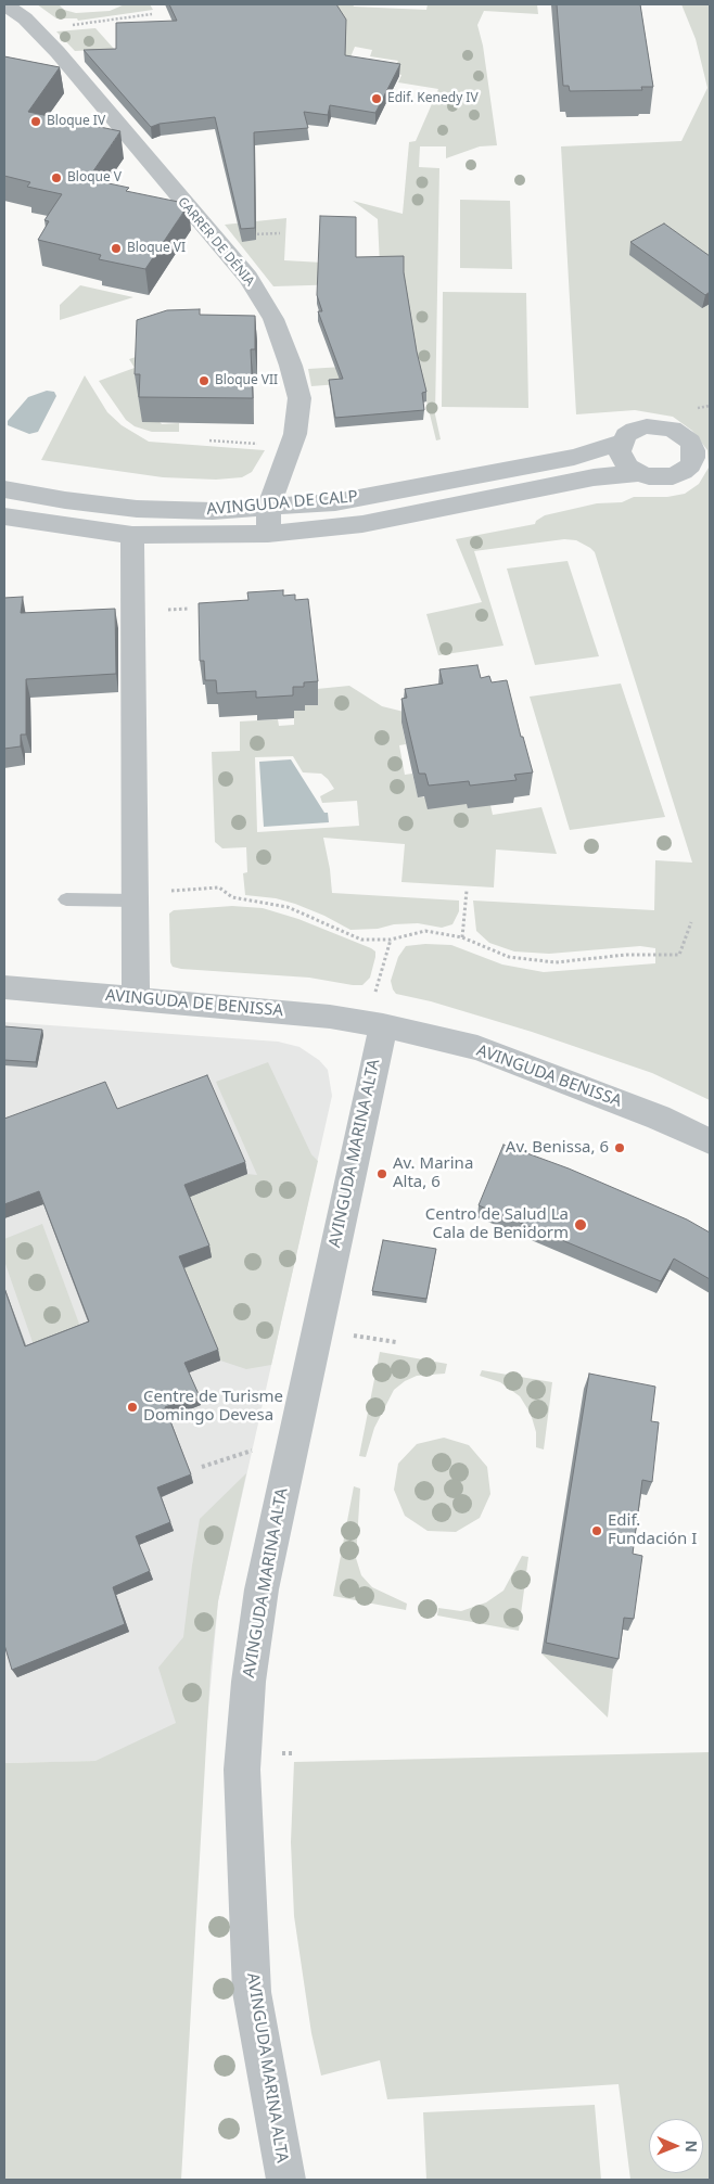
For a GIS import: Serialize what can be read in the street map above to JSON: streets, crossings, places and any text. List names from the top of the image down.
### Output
{
  "streets": {
    "street": [
      "CARRER DE DÉNIA",
      "AVINGUDA DE CALP",
      "AVINGUDA DE BENISSA",
      "AVINGUDA BENISSA",
      "AVINGUDA MARINA ALTA"
    ]
  },
  "crossings": [
    ["CARRER DE DÉNIA", "AVINGUDA DE CALP"],
    ["AVINGUDA DE BENISSA", "AVINGUDA BENISSA"],
    ["AVINGUDA DE BENISSA", "AVINGUDA MARINA ALTA"],
    ["AVINGUDA BENISSA", "AVINGUDA MARINA ALTA"]
  ],
  "places": [
    "Edif. Kenedy IV",
    "Bloque IV",
    "Bloque V",
    "Bloque VI",
    "Bloque VII",
    "Av. Benissa, 6",
    "Av. Marina Alta, 6",
    "Centro de Salud La Cala de Benidorm",
    "Centre de Turisme Domingo Devesa",
    "Edif. Fundación I"
  ],
  "north": "right"
}
